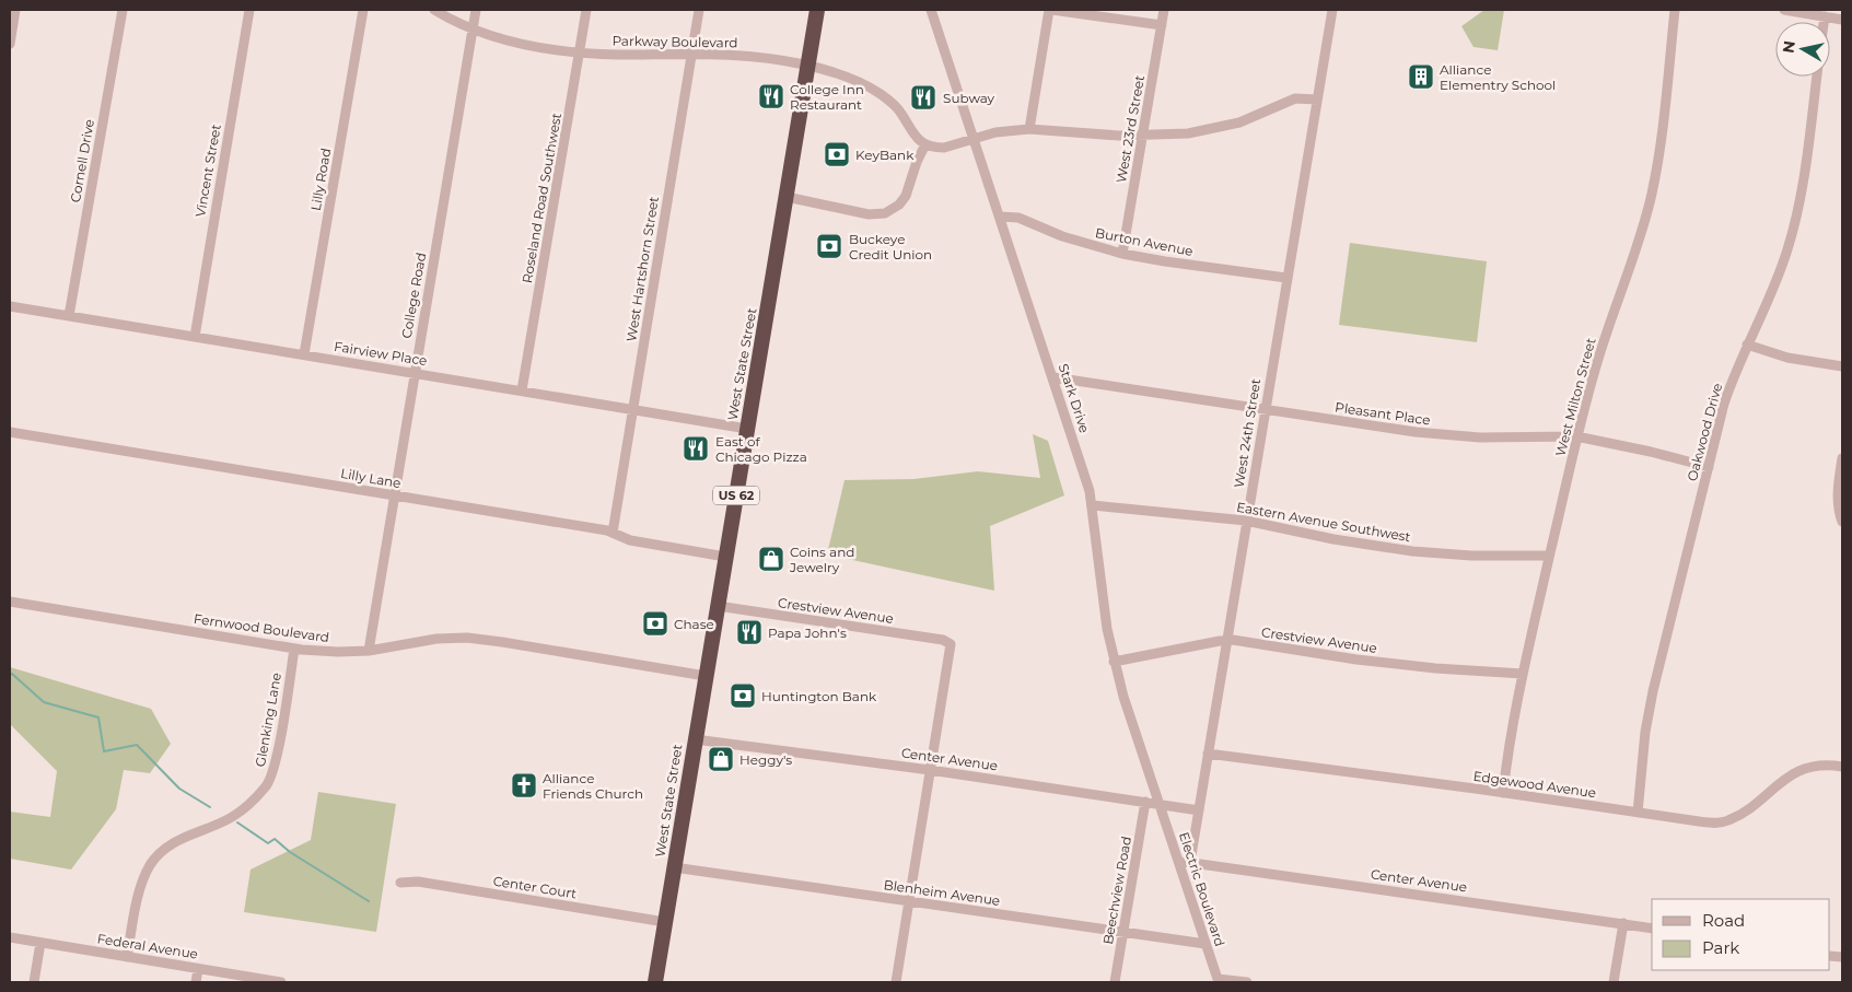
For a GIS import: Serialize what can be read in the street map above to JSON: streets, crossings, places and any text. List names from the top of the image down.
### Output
{
  "streets": {
    "highway": ["West State Street", "US 62"],
    "street": [
      "Parkway Boulevard",
      "West 23rd Street",
      "Cornell Drive",
      "Vincent Street",
      "Lilly Road",
      "Roseland Road Southwest",
      "Burton Avenue",
      "West Hartshorn Street",
      "College Road",
      "Fairview Place",
      "West Milton Street",
      "Stark Drive",
      "Pleasant Place",
      "Oakwood Drive",
      "West 24th Street",
      "Lilly Lane",
      "Eastern Avenue Southwest",
      "Crestview Avenue",
      "Fernwood Boulevard",
      "Glenking Lane",
      "Center Avenue",
      "Edgewood Avenue",
      "Center Court",
      "Electric Boulevard",
      "Beechview Road",
      "Blenheim Avenue",
      "Federal Avenue"
    ]
  },
  "crossings": [
    ["Parkway Boulevard", "Roseland Road Southwest"],
    ["Parkway Boulevard", "West Hartshorn Street"],
    ["Parkway Boulevard", "College Road"],
    ["Parkway Boulevard", "West State Street"],
    ["West 23rd Street", "Burton Avenue"],
    ["Cornell Drive", "Fairview Place"],
    ["Vincent Street", "Fairview Place"],
    ["Lilly Road", "Fairview Place"],
    ["Roseland Road Southwest", "Fairview Place"],
    ["Burton Avenue", "Stark Drive"],
    ["Burton Avenue", "West 24th Street"],
    ["West Hartshorn Street", "Fairview Place"],
    ["West Hartshorn Street", "Lilly Lane"],
    ["College Road", "Fairview Place"],
    ["College Road", "Lilly Lane"],
    ["College Road", "Fernwood Boulevard"],
    ["Fairview Place", "West State Street"],
    ["West State Street", "Lilly Lane"],
    ["West State Street", "Crestview Avenue"],
    ["West State Street", "Fernwood Boulevard"],
    ["West State Street", "Center Avenue"],
    ["West State Street", "Center Court"],
    ["West State Street", "Blenheim Avenue"],
    ["West Milton Street", "Pleasant Place"],
    ["West Milton Street", "Eastern Avenue Southwest"],
    ["West Milton Street", "Crestview Avenue"],
    ["West Milton Street", "Edgewood Avenue"],
    ["Stark Drive", "Pleasant Place"],
    ["Stark Drive", "Eastern Avenue Southwest"],
    ["Stark Drive", "Crestview Avenue"],
    ["Stark Drive", "Center Avenue"],
    ["Stark Drive", "Electric Boulevard"],
    ["Pleasant Place", "Oakwood Drive"],
    ["Pleasant Place", "West 24th Street"],
    ["Oakwood Drive", "Edgewood Avenue"],
    ["West 24th Street", "Eastern Avenue Southwest"],
    ["West 24th Street", "Crestview Avenue"],
    ["West 24th Street", "Center Avenue"],
    ["West 24th Street", "Edgewood Avenue"],
    ["Crestview Avenue", "Center Avenue"],
    ["Fernwood Boulevard", "Glenking Lane"],
    ["Glenking Lane", "Federal Avenue"],
    ["Center Avenue", "Electric Boulevard"],
    ["Center Avenue", "Beechview Road"],
    ["Electric Boulevard", "Blenheim Avenue"],
    ["Beechview Road", "Blenheim Avenue"]
  ],
  "places": {
    "building": ["Alliance Elementry School"],
    "restaurant": [
      "College Inn Restaurant",
      "Subway",
      "East of Chicago Pizza",
      "Papa John's"
    ],
    "bank": [
      "KeyBank",
      "Buckeye Credit Union",
      "Chase",
      "Huntington Bank"
    ],
    "shop": ["Coins and Jewelry", "Heggy's"],
    "church": ["Alliance Friends Church"]
  },
  "legend": ["Road", "Park"],
  "north": "left"
}
